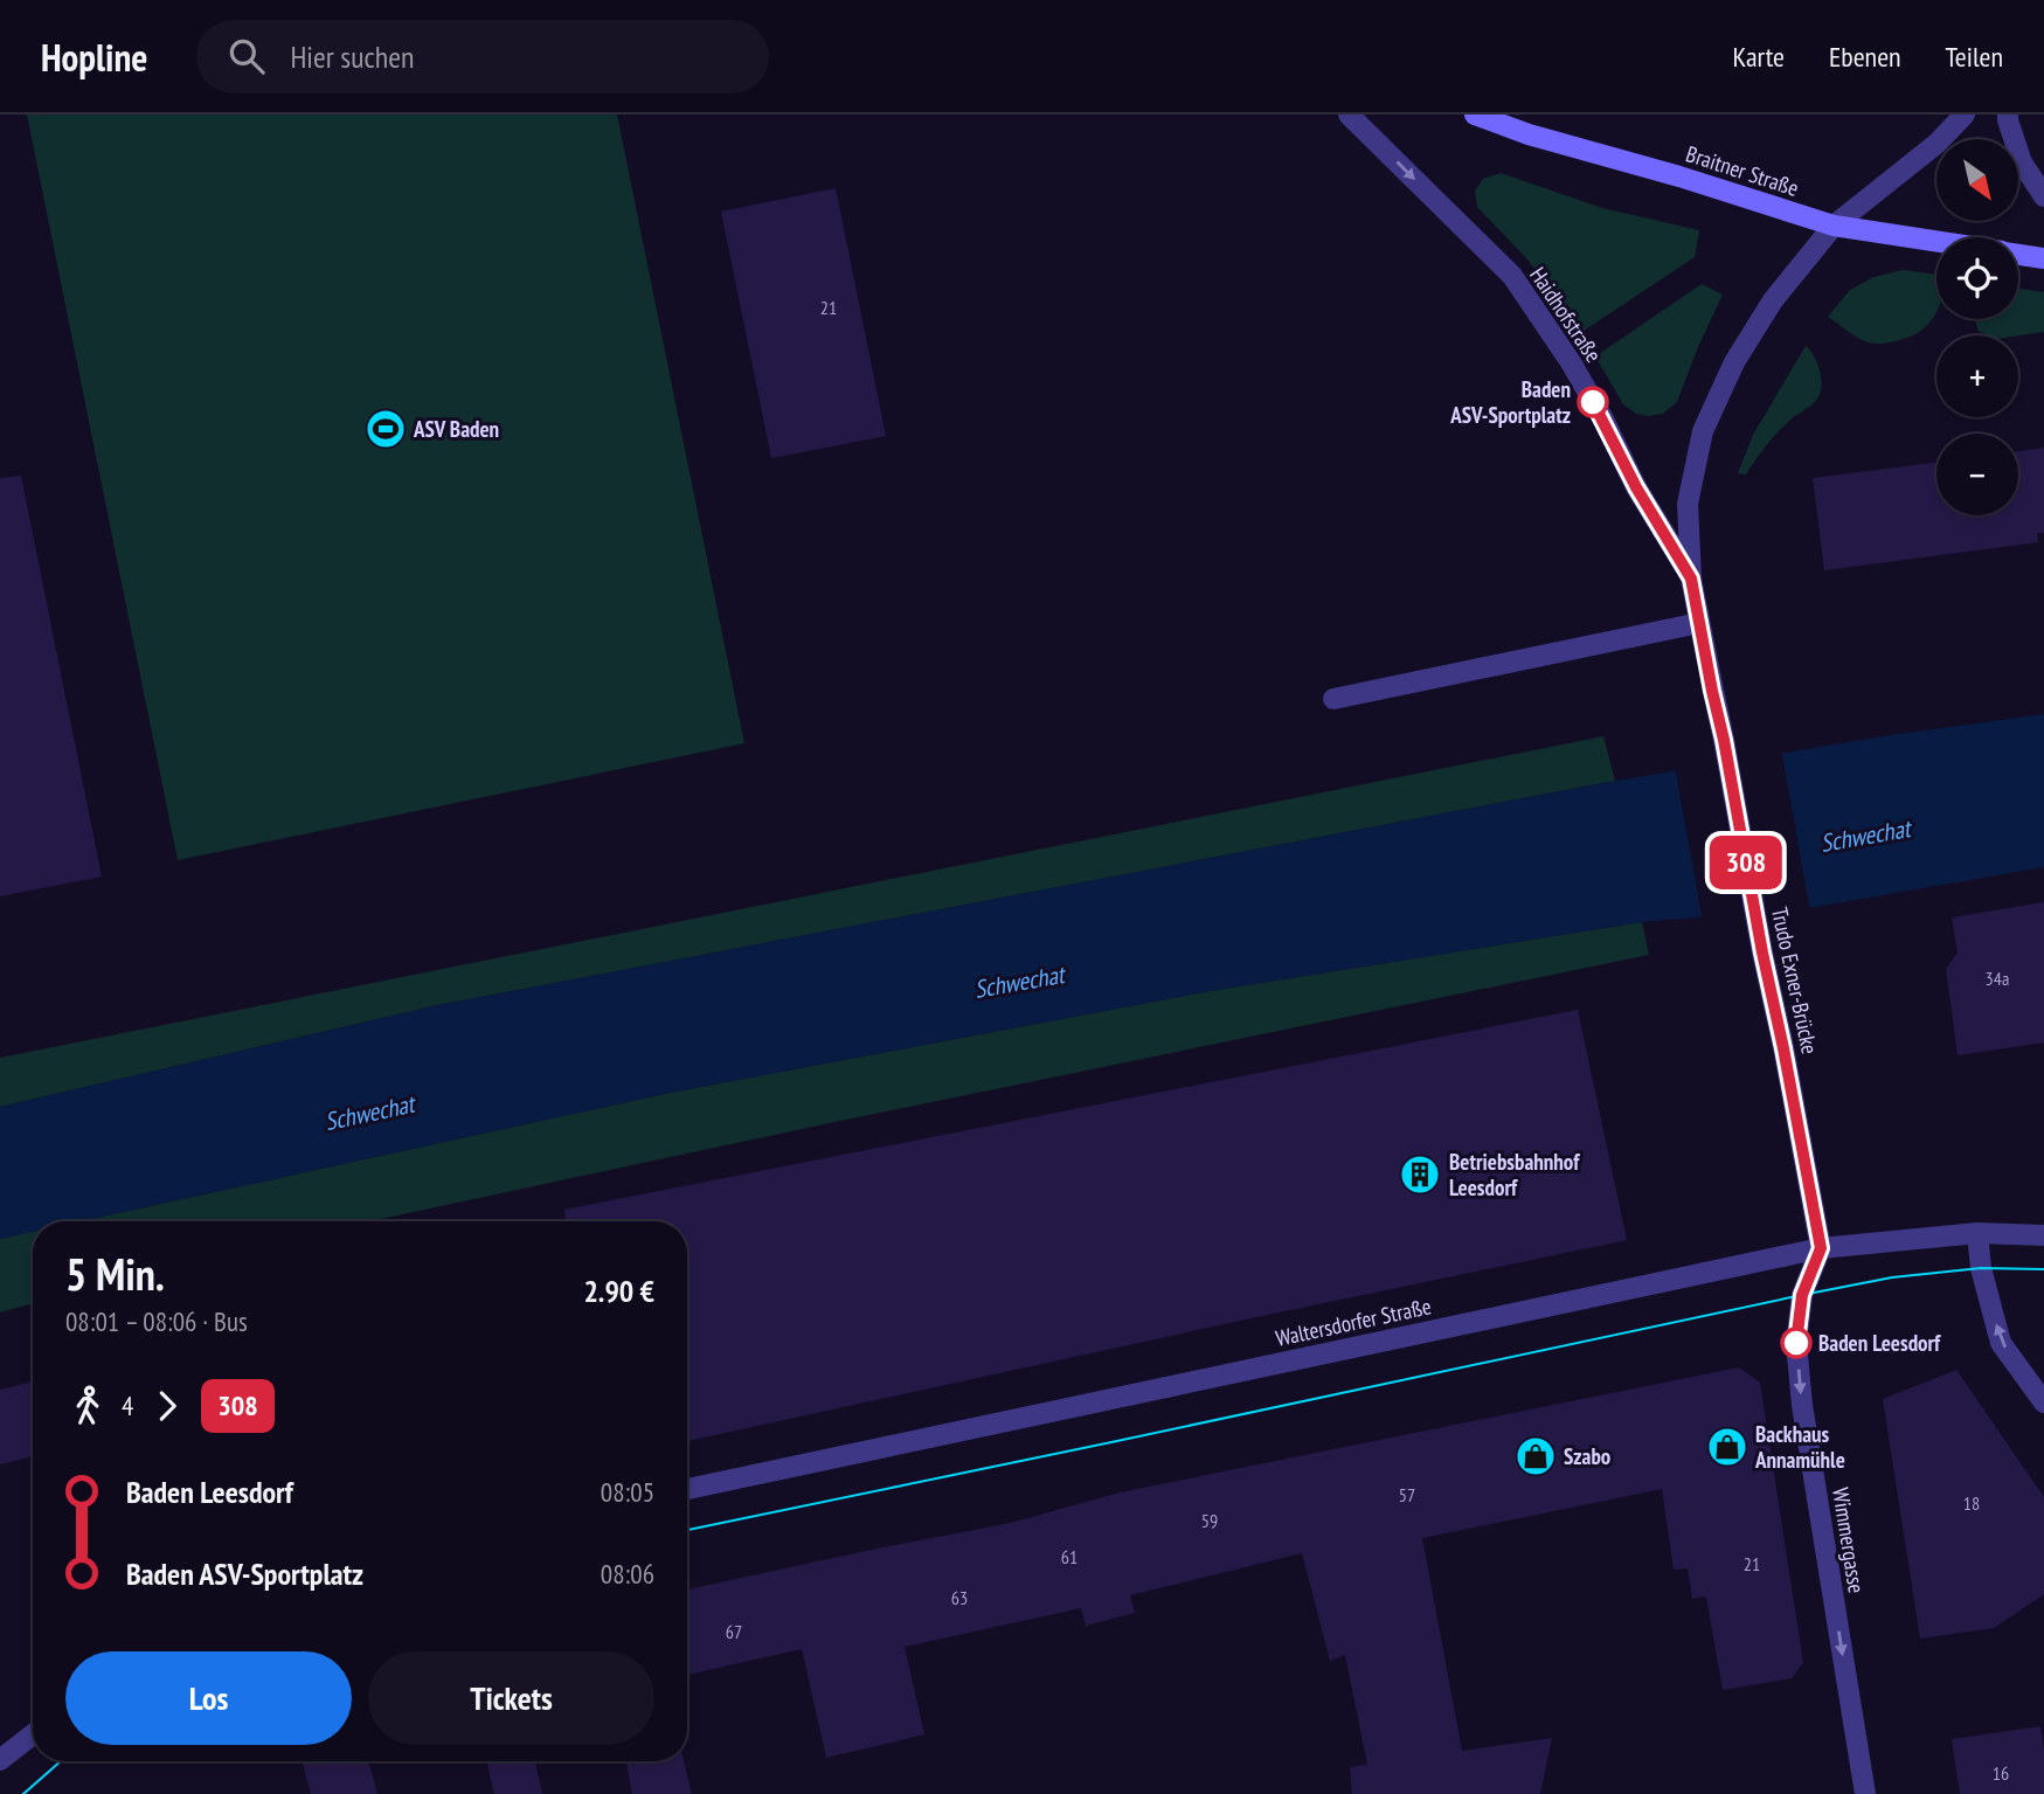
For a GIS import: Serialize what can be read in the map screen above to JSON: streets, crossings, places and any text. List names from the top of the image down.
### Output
{
  "streets": {
    "main road": ["Braitner Straße"],
    "street": [
      "Haidhofstraße",
      "Trudo Exner-Brücke",
      "Waltersdorfer Straße",
      "Wimmergasse"
    ]
  },
  "crossings": [
    ["Haidhofstraße", "Trudo Exner-Brücke"],
    ["Trudo Exner-Brücke", "Waltersdorfer Straße"],
    ["Trudo Exner-Brücke", "Wimmergasse"],
    ["Waltersdorfer Straße", "Wimmergasse"]
  ],
  "one_way": ["Haidhofstraße", "Wimmergasse"],
  "water": ["Schwechat"],
  "places": {
    "other": ["Baden ASV-Sportplatz", "Baden Leesdorf"],
    "sports": ["ASV Baden"],
    "building": ["Betriebsbahnhof Leesdorf"],
    "shop": ["Backhaus Annamühle", "Szabo"]
  },
  "lines": ["bus line 308"],
  "house_numbers": [
    "21",
    "34a",
    "57",
    "18",
    "59",
    "61",
    "21",
    "63",
    "67",
    "16"
  ],
  "north": "bottom right",
  "page": {
    "header": "Hopline",
    "search": "Hier suchen",
    "nav": ["Karte", "Ebenen", "Teilen"],
    "on_map": "308",
    "map_buttons": ["+", "−"],
    "heading": ["5 Min.", "08:01 – 08:06 · Bus", "2.90 €"],
    "legs": ["4", "308"],
    "list": [
      {
        "name": "Baden Leesdorf",
        "value": "08:05"
      },
      {
        "name": "Baden ASV-Sportplatz",
        "value": "08:06"
      }
    ],
    "buttons": ["Los", "Tickets"]
  }
}
